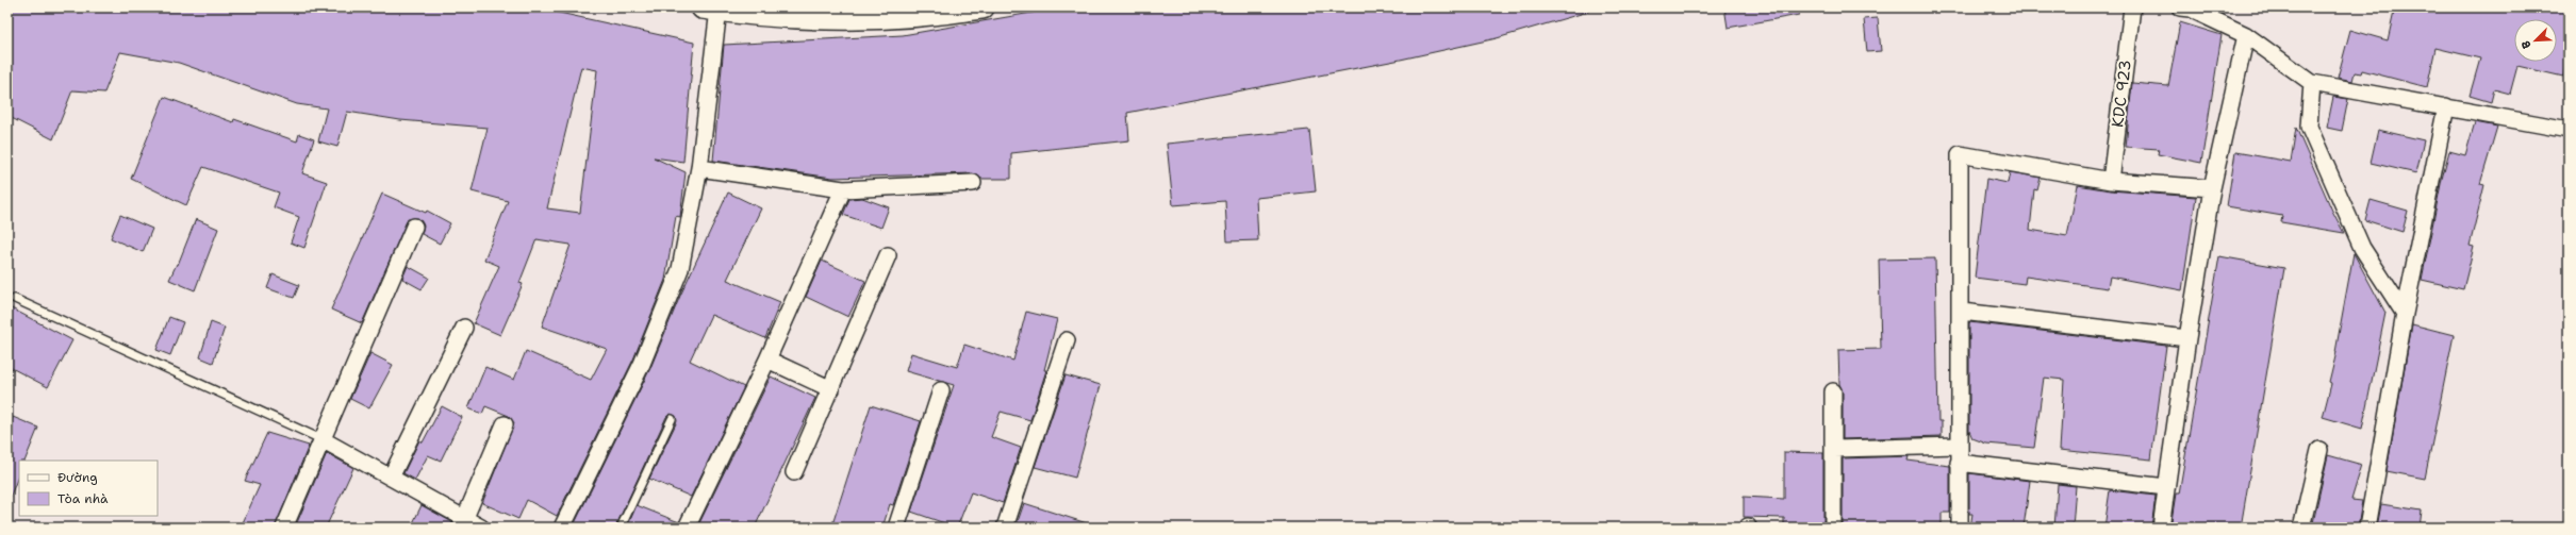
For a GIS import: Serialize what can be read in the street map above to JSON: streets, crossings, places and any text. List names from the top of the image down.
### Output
{
  "streets": {
    "street": ["KDC 923"]
  },
  "legend": ["Đường", "Tòa nhà"],
  "north": "bottom left"
}
